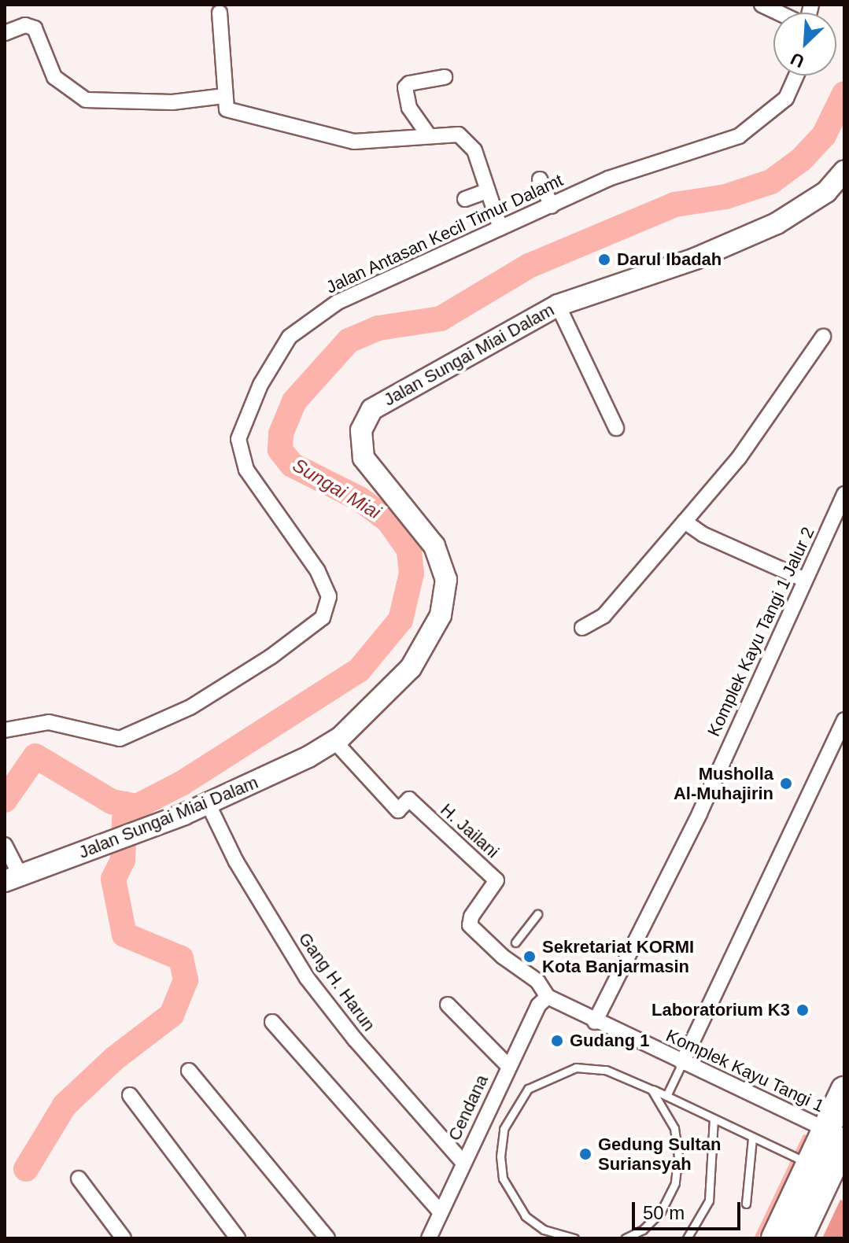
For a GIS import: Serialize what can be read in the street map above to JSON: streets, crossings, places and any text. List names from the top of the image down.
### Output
{
  "streets": {
    "street": [
      "Jalan Antasan Kecil Timur Dalamt",
      "Jalan Sungai Miai Dalam",
      "Komplek Kayu Tangi 1 Jalur 2",
      "H. Jailani",
      "Gang H. Harun",
      "Komplek Kayu Tangi 1",
      "Cendana"
    ]
  },
  "crossings": [
    ["Jalan Sungai Miai Dalam", "H. Jailani"],
    ["Jalan Sungai Miai Dalam", "Gang H. Harun"],
    ["Komplek Kayu Tangi 1 Jalur 2", "Komplek Kayu Tangi 1"],
    ["H. Jailani", "Komplek Kayu Tangi 1"],
    ["H. Jailani", "Cendana"],
    ["Gang H. Harun", "Cendana"],
    ["Komplek Kayu Tangi 1", "Cendana"]
  ],
  "water": ["Sungai Miai"],
  "places": [
    "Darul Ibadah",
    "Musholla Al-Muhajirin",
    "Sekretariat KORMI Kota Banjarmasin",
    "Laboratorium K3",
    "Gudang 1",
    "Gedung Sultan Suriansyah"
  ],
  "scale_bar": "50 m",
  "north": "bottom left"
}
